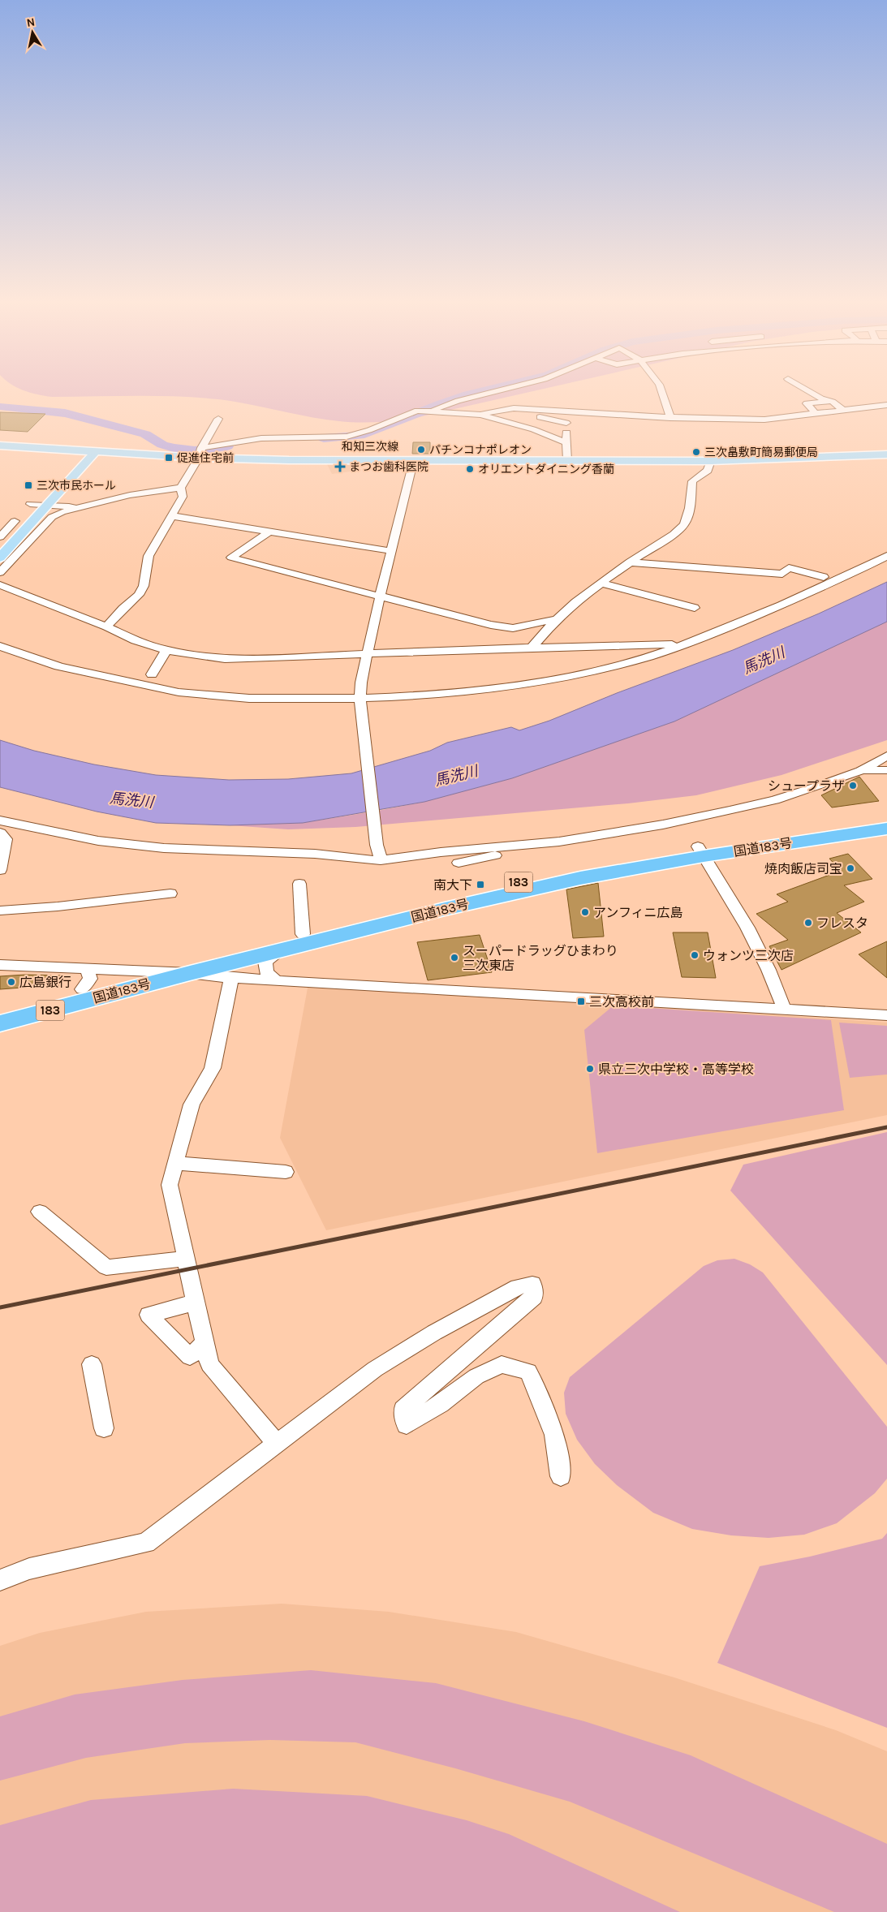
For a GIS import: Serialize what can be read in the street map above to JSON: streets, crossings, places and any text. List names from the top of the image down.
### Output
{
  "streets": {
    "highway": ["国道183号", "183"],
    "main road": ["和知三次線"]
  },
  "water": ["馬洗川"],
  "places": {
    "other": [
      "パチンコナポレオン",
      "三次畠敷町簡易郵便局",
      "オリエントダイニング香蘭",
      "シュープラザ",
      "焼肉飯店司宝",
      "アンフィニ広島",
      "フレスタ",
      "ウォンツ三次店",
      "スーパードラッグひまわり 三次東店",
      "広島銀行",
      "県立三次中学校・高等学校"
    ],
    "transit": [
      "促進住宅前",
      "三次市民ホール",
      "南大下",
      "三次高校前"
    ],
    "health": ["まつお歯科医院"]
  },
  "north": "top"
}
